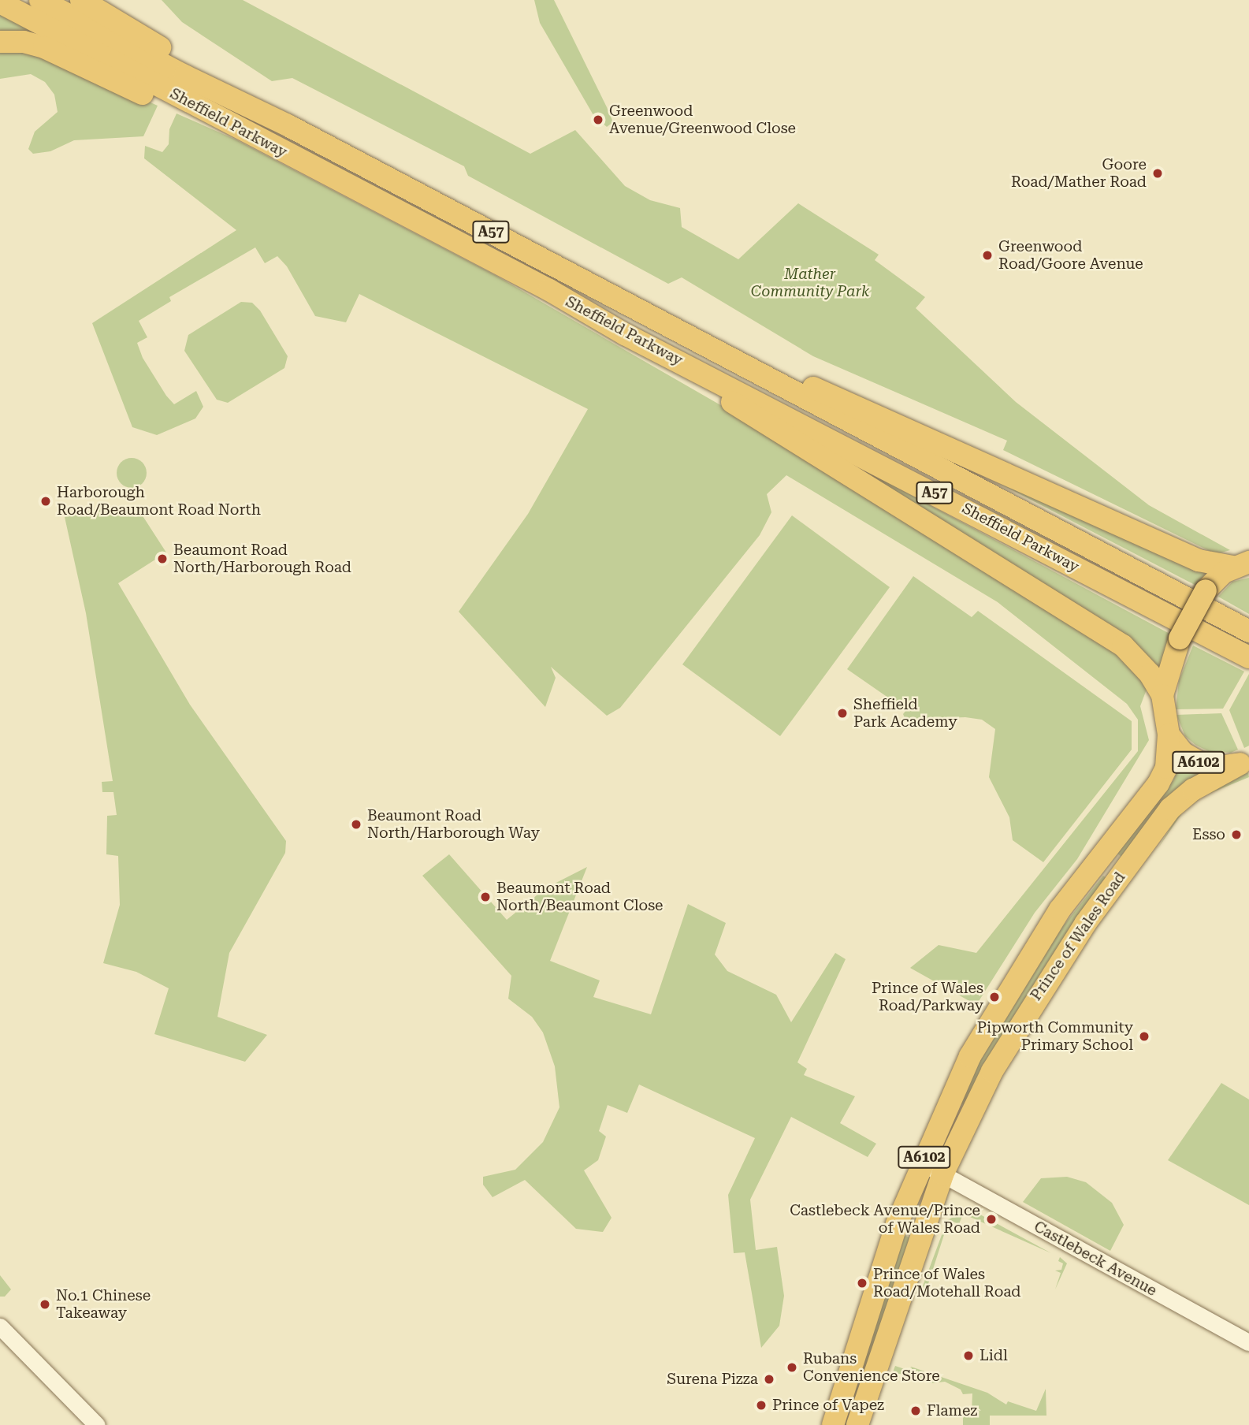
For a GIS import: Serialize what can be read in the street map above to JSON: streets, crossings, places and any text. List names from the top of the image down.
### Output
{
  "streets": {
    "highway": [
      "Sheffield Parkway",
      "A57",
      "A6102",
      "Prince of Wales Road"
    ],
    "street": ["Castlebeck Avenue"]
  },
  "crossings": [
    ["A6102", "Prince of Wales Road"],
    ["Prince of Wales Road", "Castlebeck Avenue"]
  ],
  "parks": ["Mather Community Park"],
  "places": [
    "Greenwood Avenue/Greenwood Close",
    "Goore Road/Mather Road",
    "Greenwood Road/Goore Avenue",
    "Harborough Road/Beaumont Road North",
    "Beaumont Road North/Harborough Road",
    "Sheffield Park Academy",
    "Beaumont Road North/Harborough Way",
    "Esso",
    "Beaumont Road North/Beaumont Close",
    "Prince of Wales Road/Parkway",
    "Pipworth Community Primary School",
    "Castlebeck Avenue/Prince of Wales Road",
    "Prince of Wales Road/Motehall Road",
    "No.1 Chinese Takeaway",
    "Lidl",
    "Rubans Convenience Store",
    "Surena Pizza",
    "Prince of Vapez",
    "Flamez"
  ]
}
